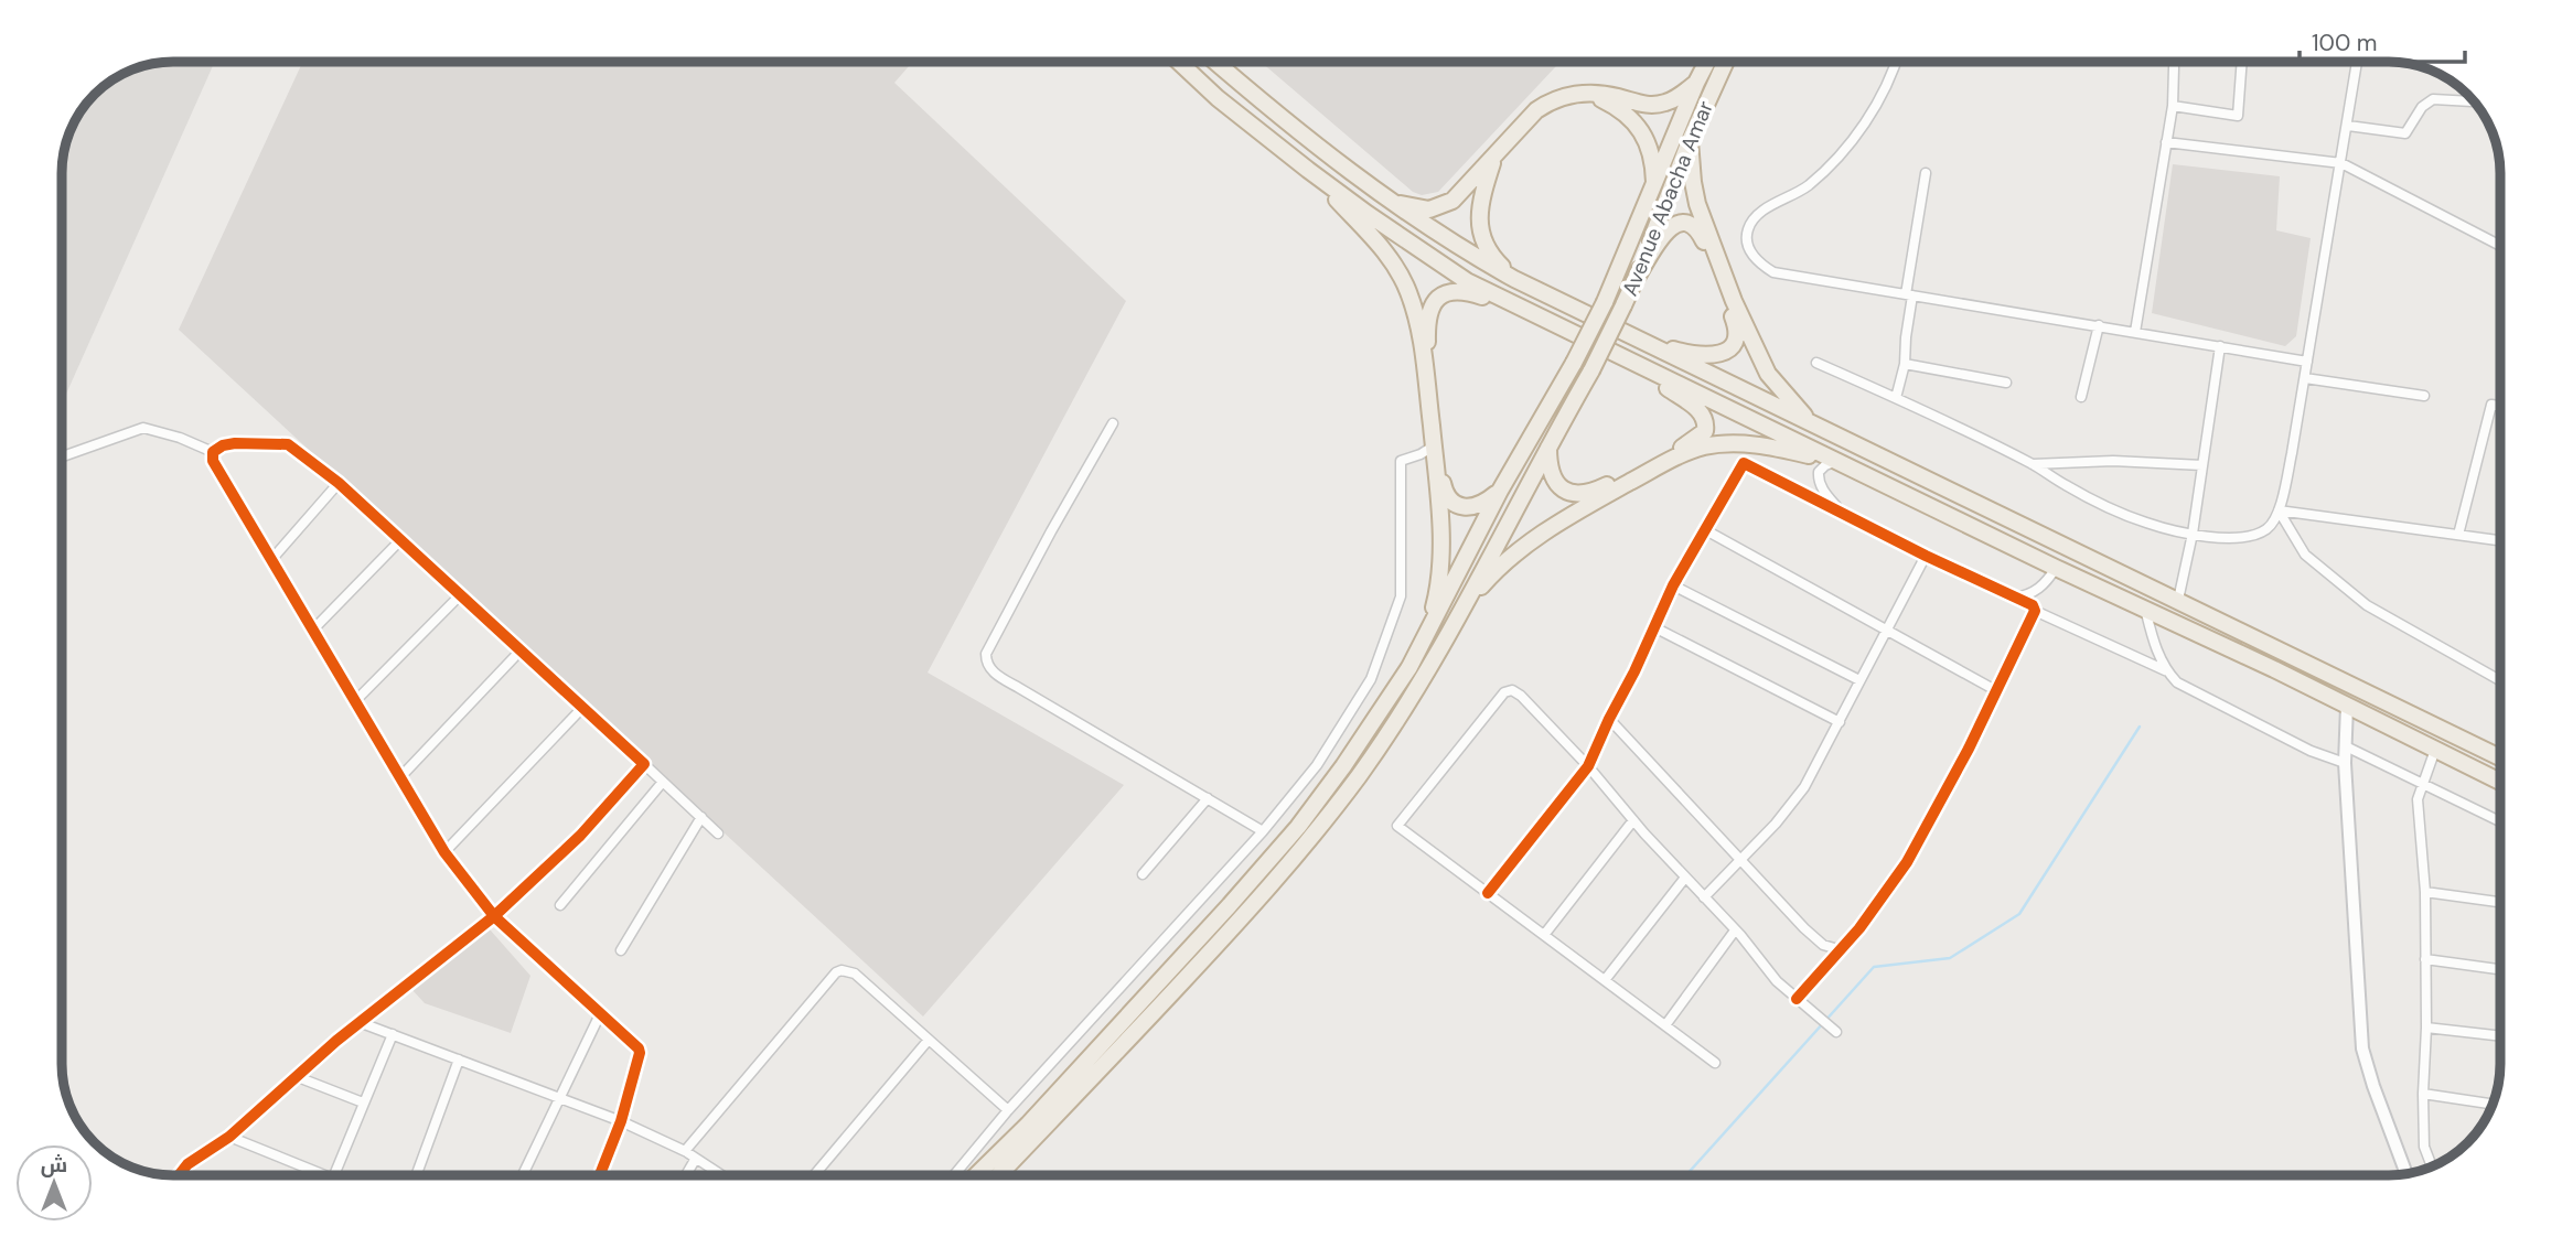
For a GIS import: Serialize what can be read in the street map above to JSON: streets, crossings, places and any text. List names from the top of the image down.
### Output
{
  "streets": {
    "highway": ["Avenue Abacha Amar"]
  },
  "scale_bar": "100 m",
  "north": "top"
}
